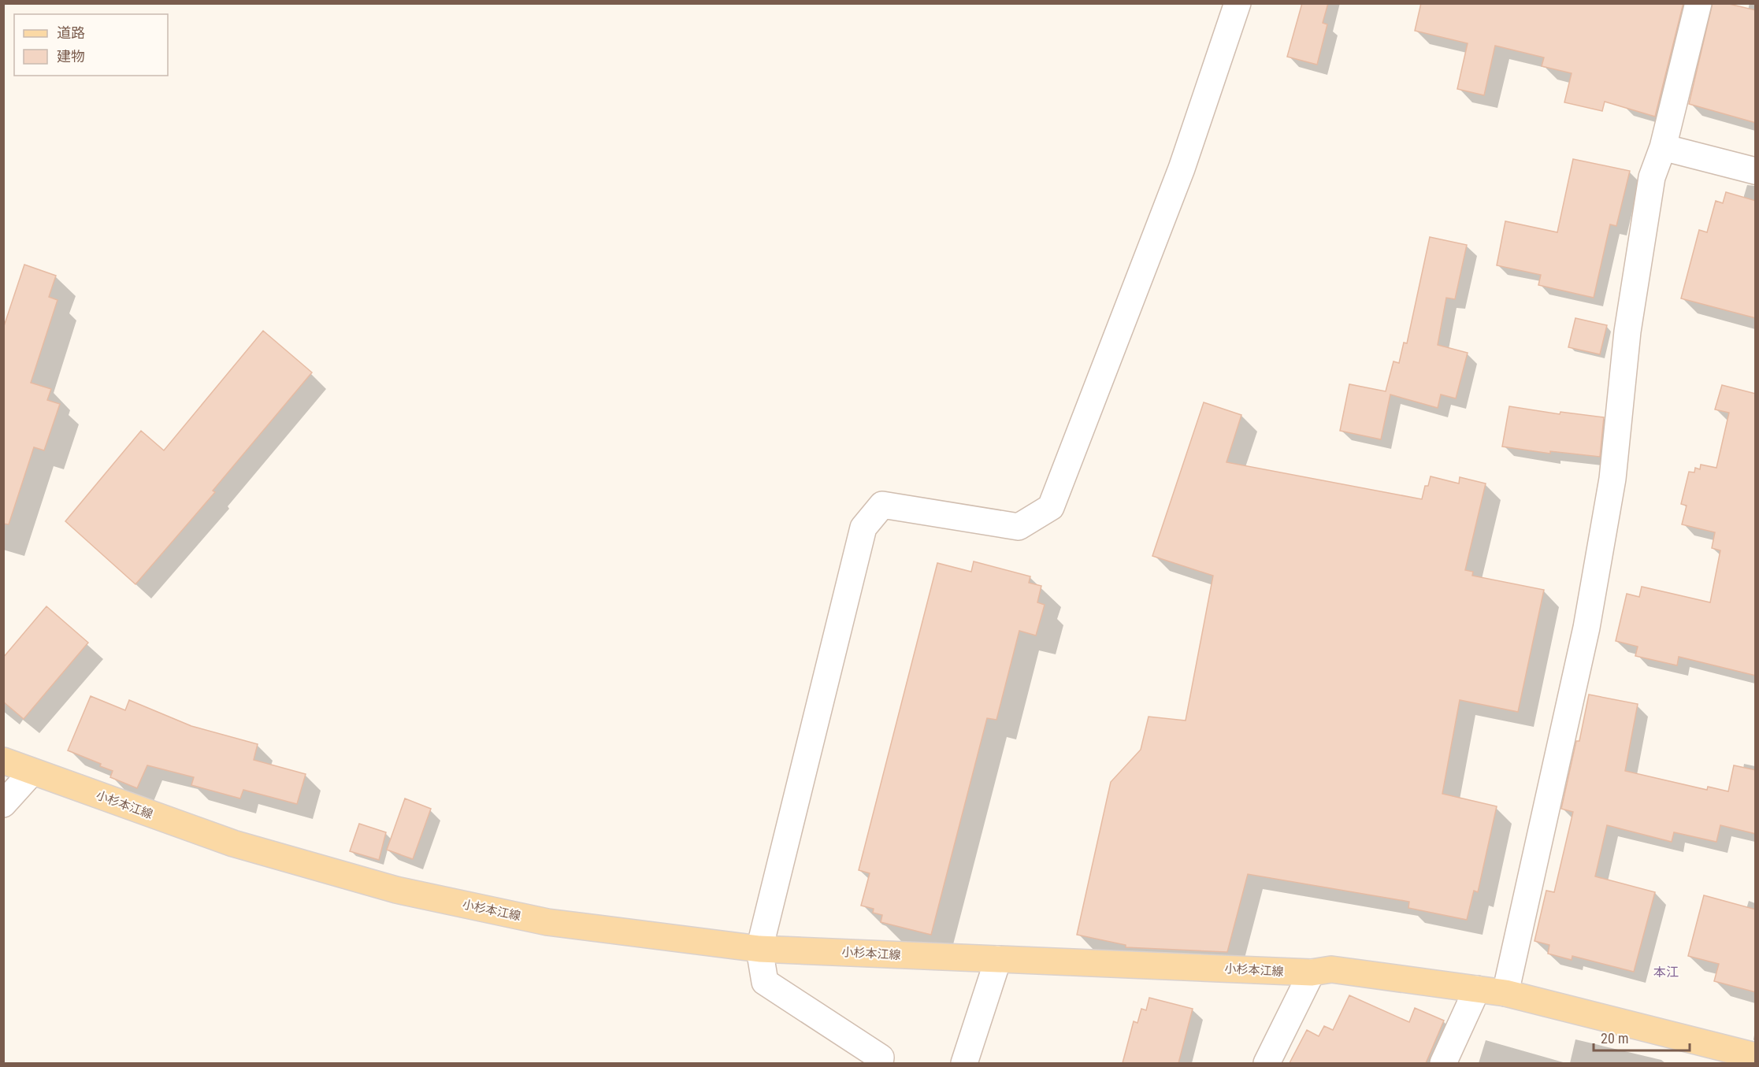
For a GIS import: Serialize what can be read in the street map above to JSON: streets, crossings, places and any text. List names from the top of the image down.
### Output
{
  "streets": {
    "main road": ["小杉本江線"]
  },
  "districts": ["本江"],
  "legend": ["道路", "建物"],
  "scale_bar": "20 m"
}
